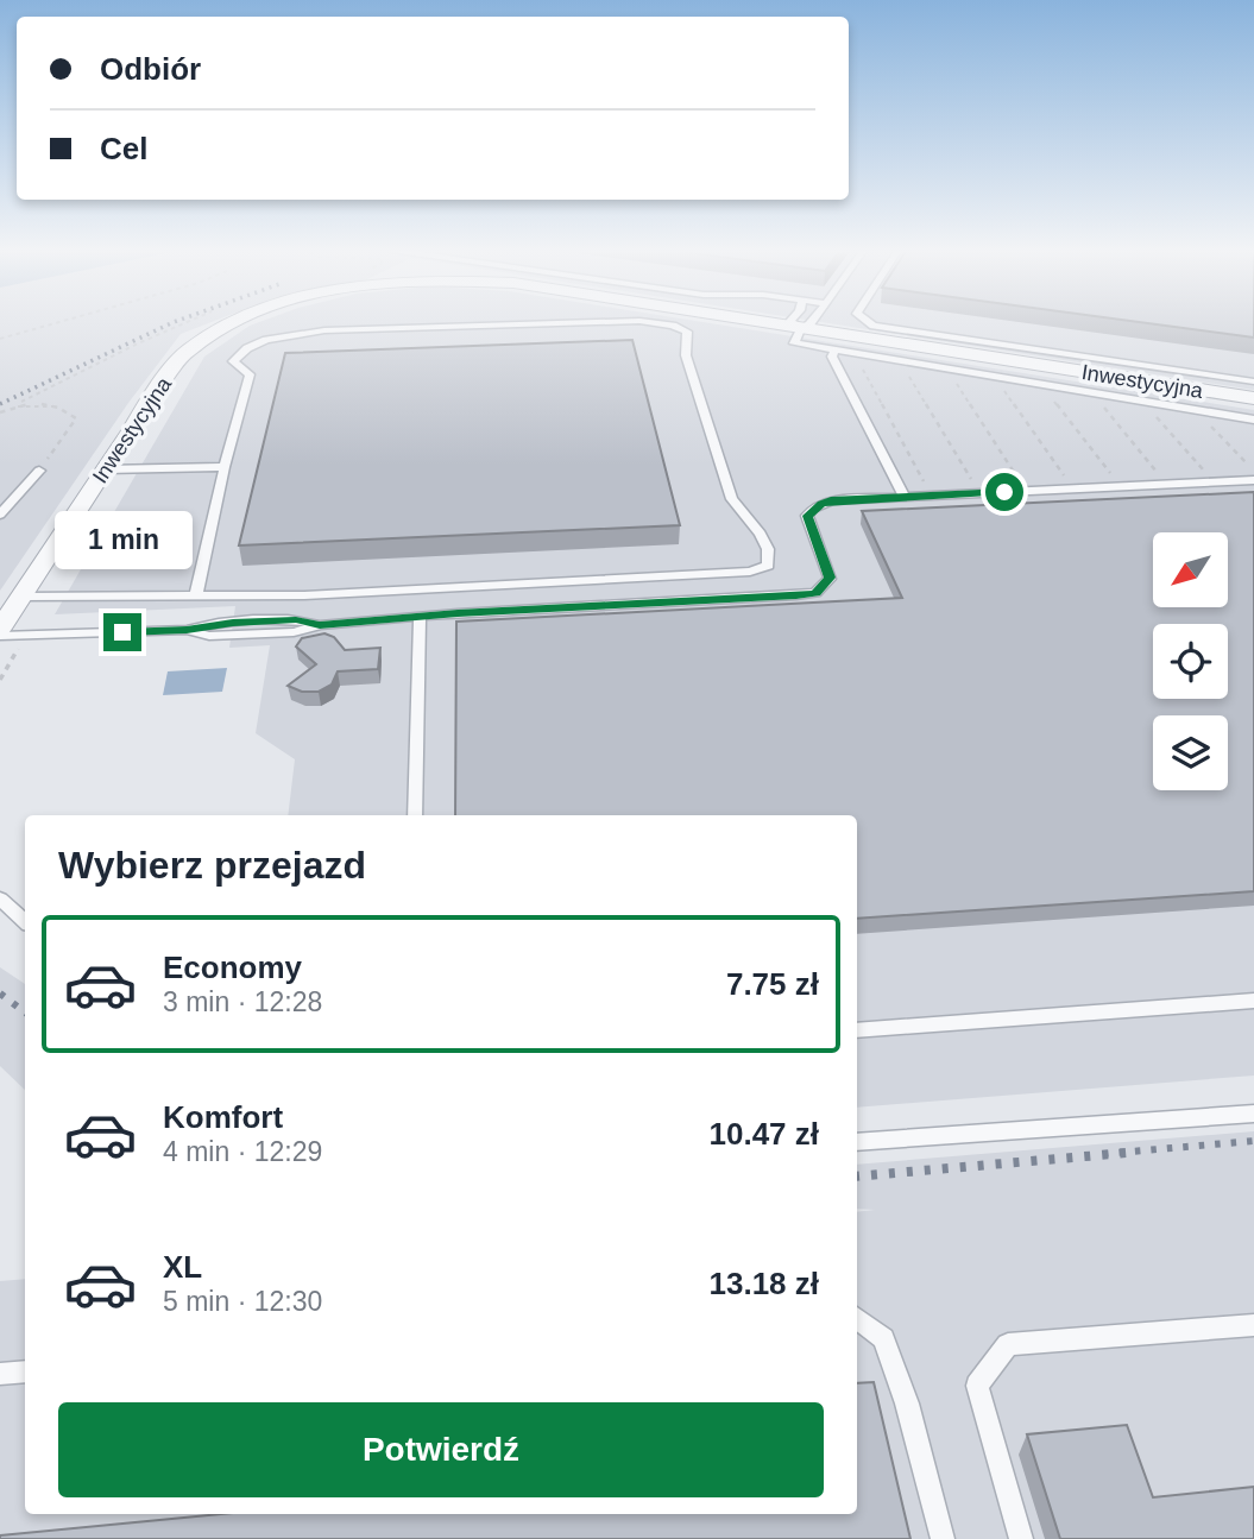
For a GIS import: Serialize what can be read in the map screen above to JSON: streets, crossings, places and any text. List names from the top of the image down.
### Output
{
  "streets": {
    "street": ["Inwestycyjna"]
  },
  "north": "bottom left",
  "page": {
    "banner": ["Odbiór", "Cel"],
    "bubble": "1 min",
    "heading": "Wybierz przejazd",
    "list": [
      {
        "name": "Economy",
        "note": "3 min · 12:28",
        "value": "7.75 zł"
      },
      {
        "name": "Komfort",
        "note": "4 min · 12:29",
        "value": "10.47 zł"
      },
      {
        "name": "XL",
        "note": "5 min · 12:30",
        "value": "13.18 zł"
      }
    ],
    "buttons": "Potwierdź"
  }
}
